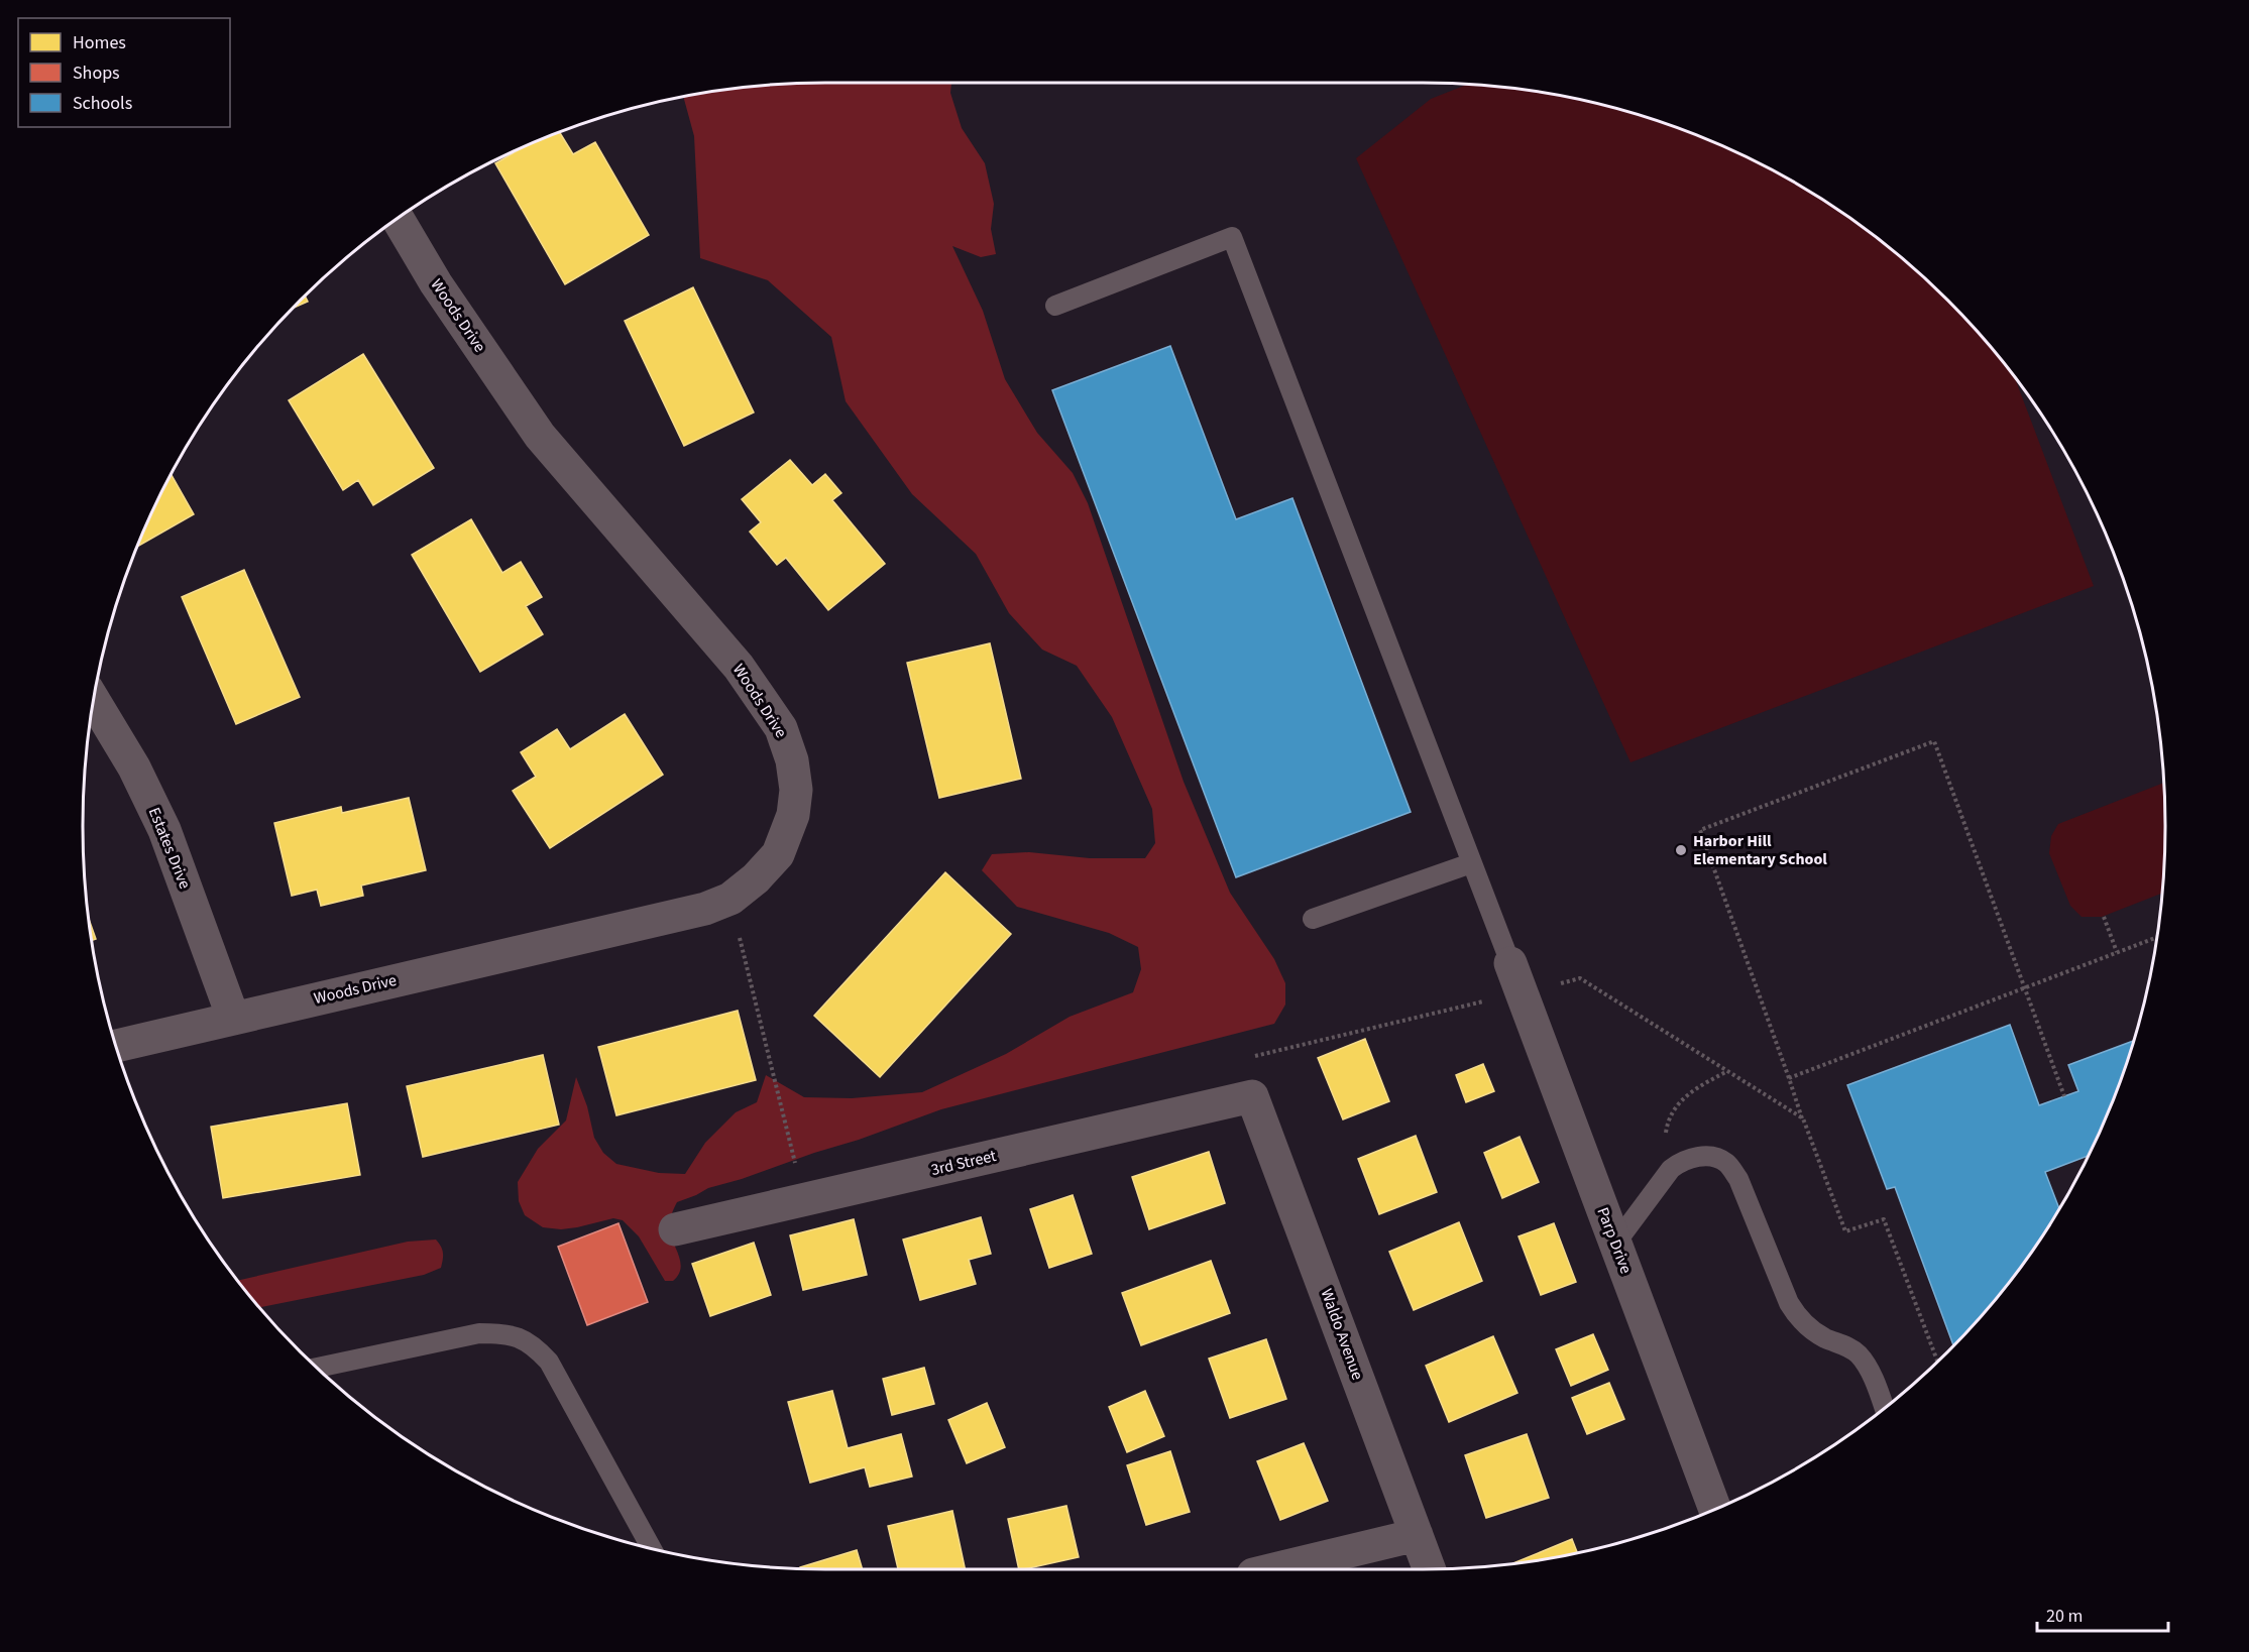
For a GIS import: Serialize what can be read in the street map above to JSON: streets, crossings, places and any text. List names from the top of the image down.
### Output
{
  "streets": {
    "street": [
      "Woods Drive",
      "Estates Drive",
      "3rd Street",
      "Parp Drive",
      "Waldo Avenue"
    ]
  },
  "crossings": [
    ["Woods Drive", "Estates Drive"],
    ["3rd Street", "Waldo Avenue"]
  ],
  "places": ["Harbor Hill Elementary School"],
  "legend": ["Homes", "Shops", "Schools"],
  "scale_bar": "20 m"
}
